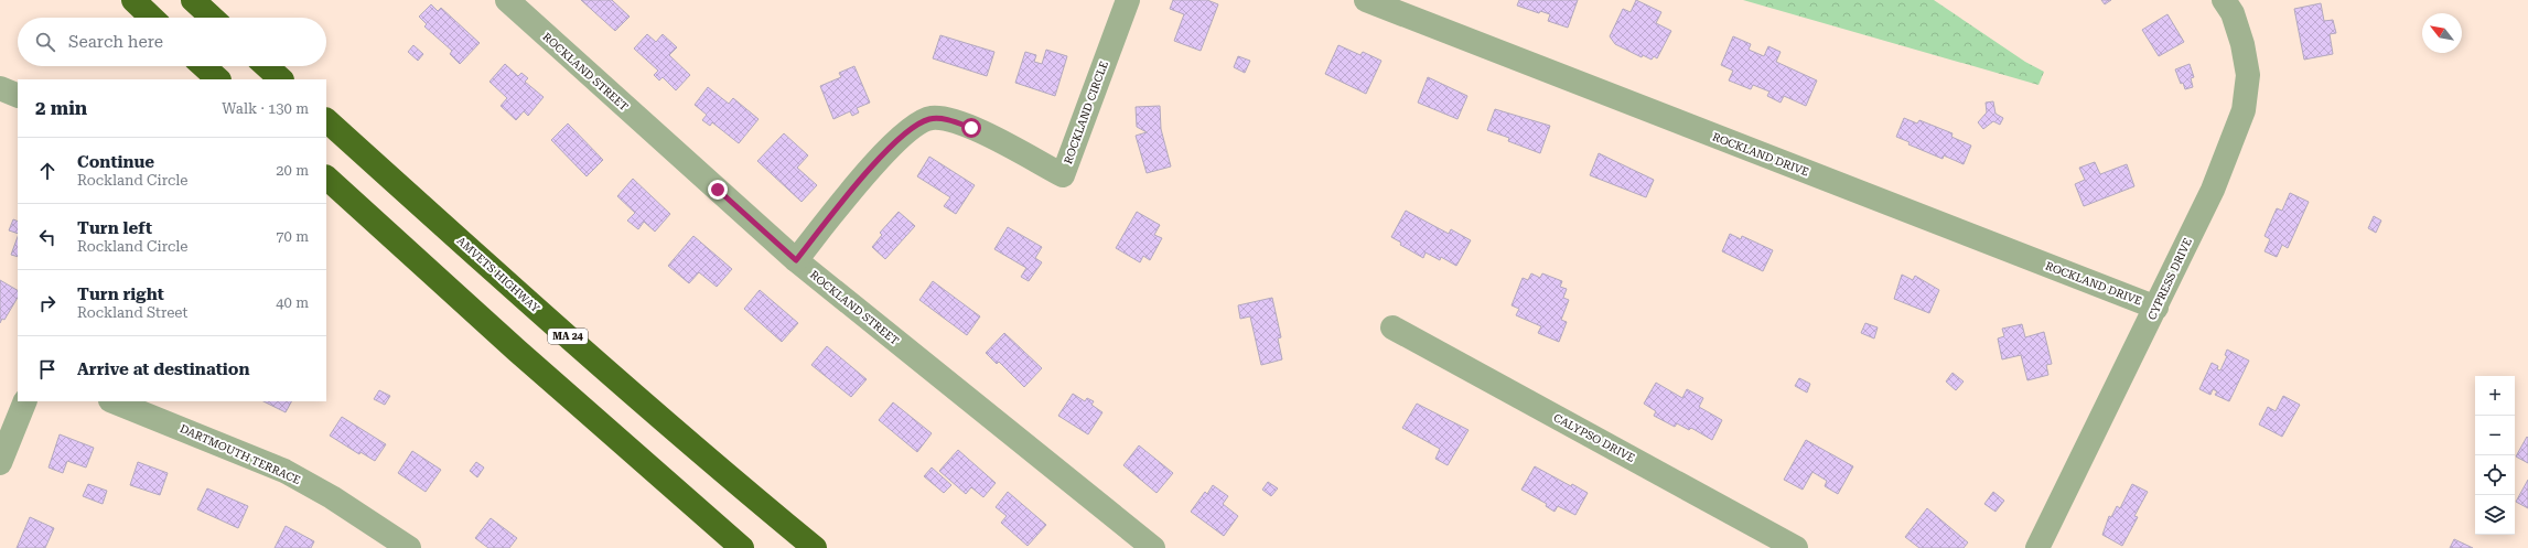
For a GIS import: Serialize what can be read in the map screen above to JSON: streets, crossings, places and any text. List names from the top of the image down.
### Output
{
  "streets": {
    "highway": ["AMVETS HIGHWAY", "MA 24"],
    "street": [
      "ROCKLAND STREET",
      "ROCKLAND CIRCLE",
      "ROCKLAND DRIVE",
      "CYPRESS DRIVE",
      "CALYPSO DRIVE",
      "DARTMOUTH TERRACE"
    ]
  },
  "crossings": [
    ["ROCKLAND STREET", "ROCKLAND CIRCLE"],
    ["ROCKLAND DRIVE", "CYPRESS DRIVE"]
  ],
  "north": "top left",
  "page": {
    "search": "Search here",
    "heading": ["2 min", "Walk · 130 m"],
    "list": [
      ["Continue", "Rockland Circle", "20 m"],
      ["Turn left", "Rockland Circle", "70 m"],
      ["Turn right", "Rockland Street", "40 m"],
      "Arrive at destination"
    ],
    "map_buttons": ["+", "−"]
  }
}
